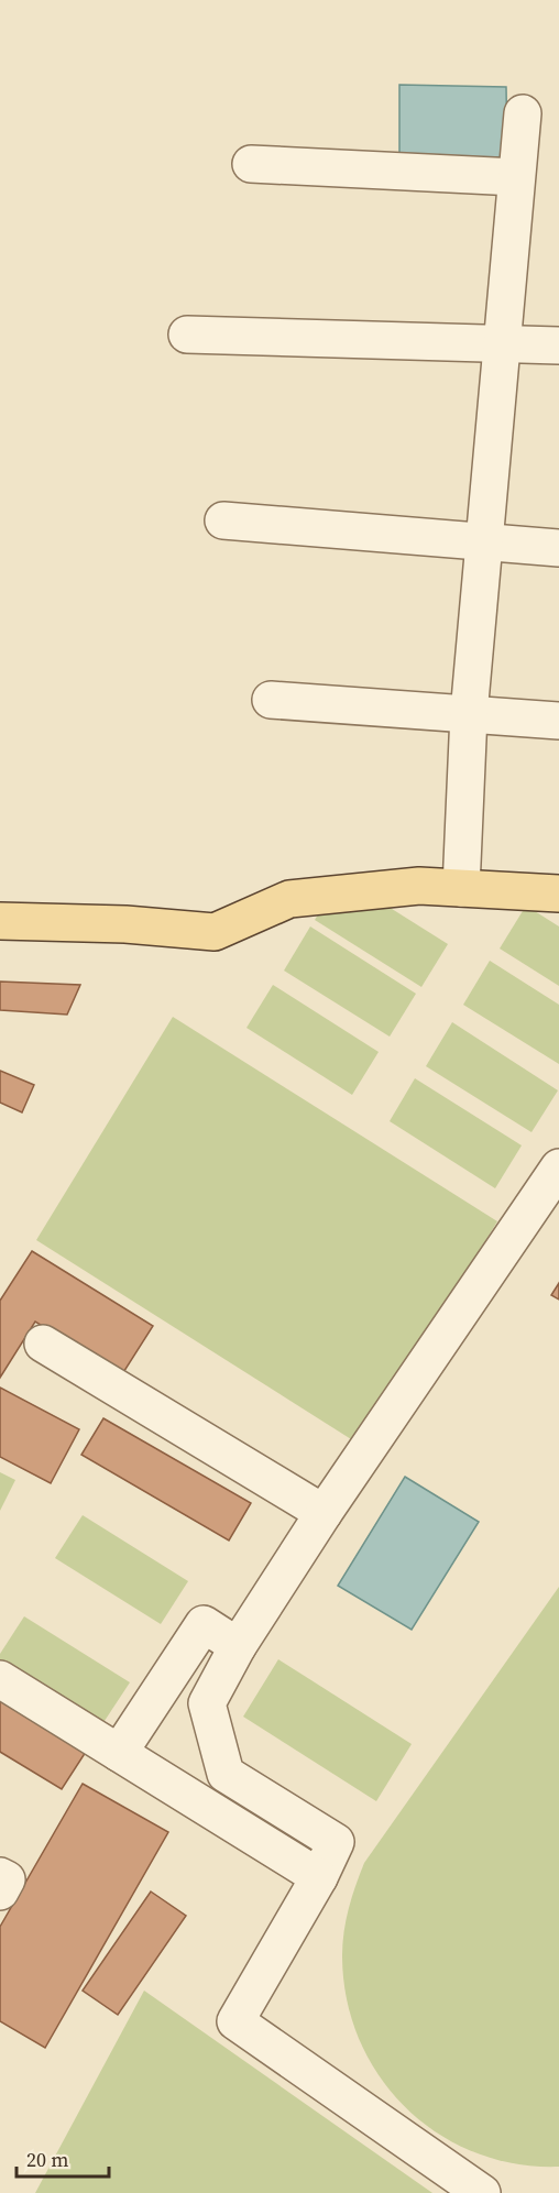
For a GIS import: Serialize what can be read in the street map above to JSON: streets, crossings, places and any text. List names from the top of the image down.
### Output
{
  "scale_bar": "20 m"
}
